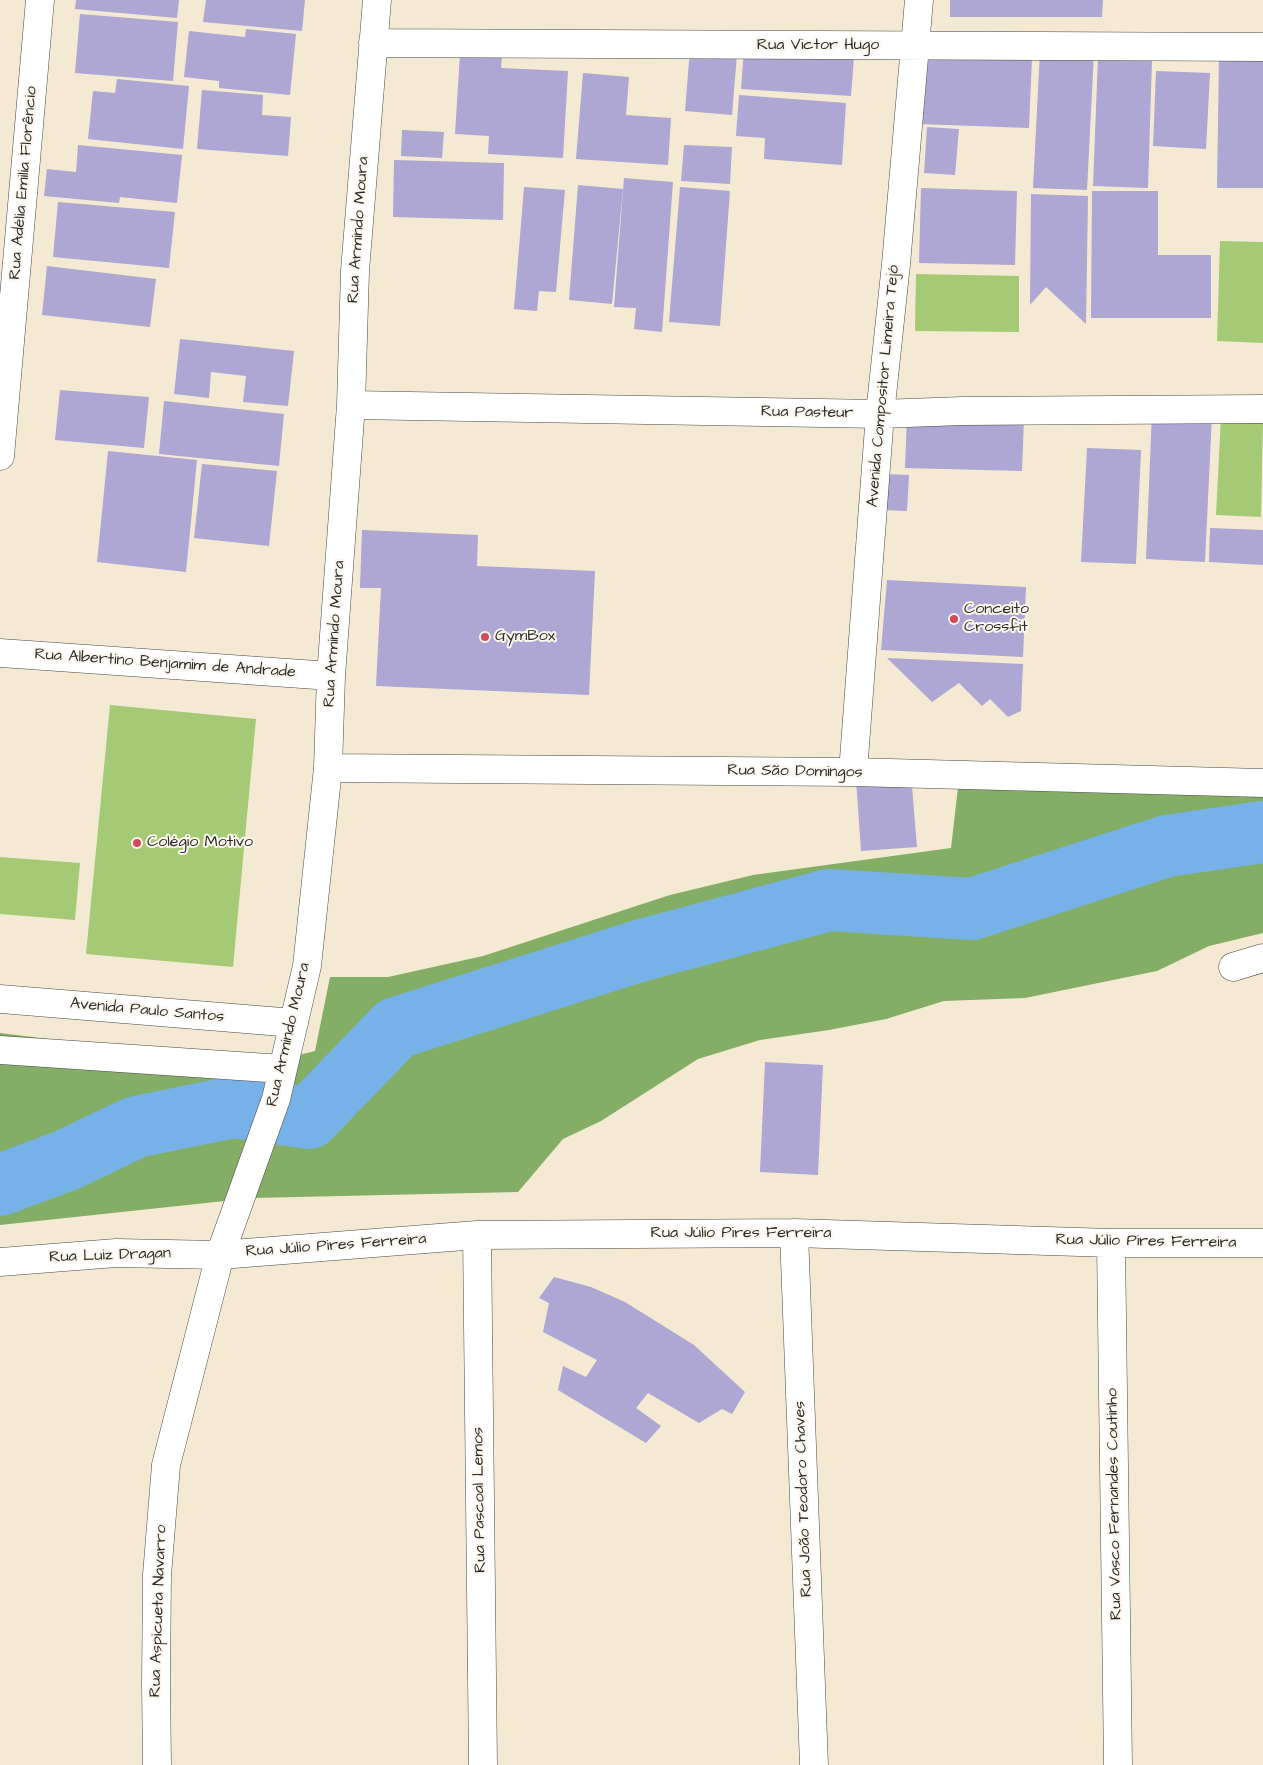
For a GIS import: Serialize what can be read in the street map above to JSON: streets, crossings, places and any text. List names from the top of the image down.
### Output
{
  "streets": {
    "street": [
      "Rua Victor Hugo",
      "Rua Adélia Emilia Florêncio",
      "Rua Armindo Moura",
      "Avenida Compositor Limeira Tejó",
      "Rua Pasteur",
      "Rua Albertino Benjamim de Andrade",
      "Rua São Domingos",
      "Avenida Paulo Santos",
      "Rua Júlio Pires Ferreira",
      "Rua Luiz Dragan",
      "Rua João Teodoro Chaves",
      "Rua Pascoal Lemos",
      "Rua Vasco Fernandes Coutinho",
      "Rua Aspicueta Navarro"
    ]
  },
  "crossings": [
    ["Rua Victor Hugo", "Rua Armindo Moura"],
    ["Rua Victor Hugo", "Avenida Compositor Limeira Tejó"],
    ["Rua Armindo Moura", "Rua Pasteur"],
    ["Rua Armindo Moura", "Rua Albertino Benjamim de Andrade"],
    ["Rua Armindo Moura", "Rua São Domingos"],
    ["Rua Armindo Moura", "Avenida Paulo Santos"],
    ["Rua Armindo Moura", "Rua Júlio Pires Ferreira"],
    ["Rua Armindo Moura", "Rua Luiz Dragan"],
    ["Rua Armindo Moura", "Rua Aspicueta Navarro"],
    ["Avenida Compositor Limeira Tejó", "Rua Pasteur"],
    ["Avenida Compositor Limeira Tejó", "Rua São Domingos"],
    ["Rua Júlio Pires Ferreira", "Rua Luiz Dragan"],
    ["Rua Júlio Pires Ferreira", "Rua João Teodoro Chaves"],
    ["Rua Júlio Pires Ferreira", "Rua Pascoal Lemos"],
    ["Rua Júlio Pires Ferreira", "Rua Vasco Fernandes Coutinho"],
    ["Rua Júlio Pires Ferreira", "Rua Aspicueta Navarro"],
    ["Rua Luiz Dragan", "Rua Aspicueta Navarro"]
  ],
  "places": ["Conceito Crossfit", "GymBox", "Colégio Motivo"]
}
